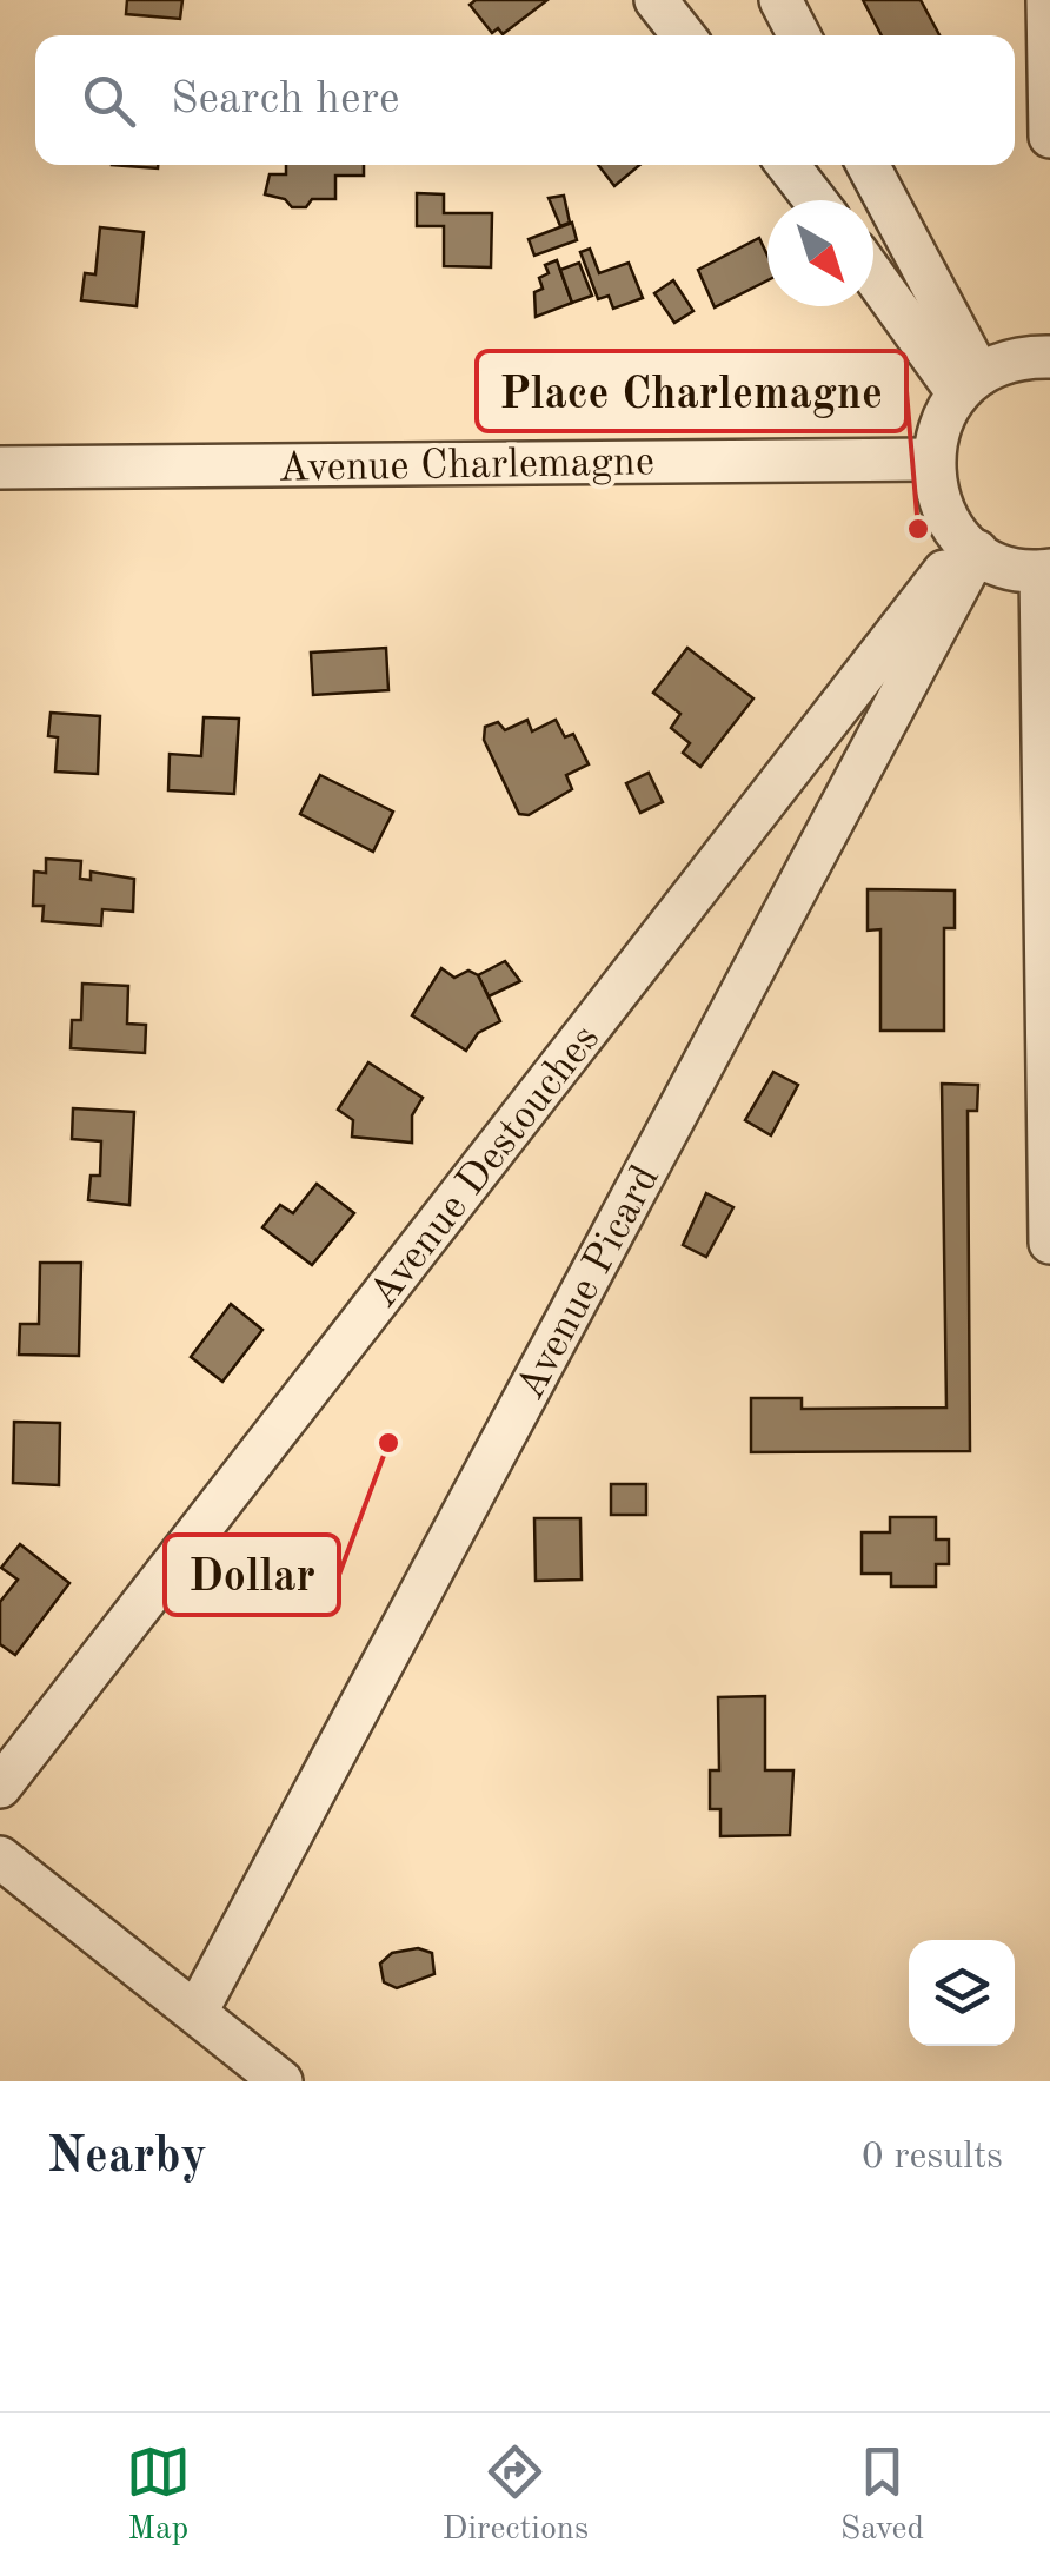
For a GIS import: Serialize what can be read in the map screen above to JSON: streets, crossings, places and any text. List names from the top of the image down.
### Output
{
  "streets": {
    "street": ["Avenue Charlemagne", "Avenue Destouches", "Avenue Picard"]
  },
  "crossings": [
    ["Avenue Destouches", "Avenue Picard"]
  ],
  "places": ["Place Charlemagne", "Dollar"],
  "north": "bottom right",
  "page": {
    "search": "Search here",
    "heading": ["Nearby", "0 results"],
    "nav": ["Map", "Directions", "Saved"]
  }
}
